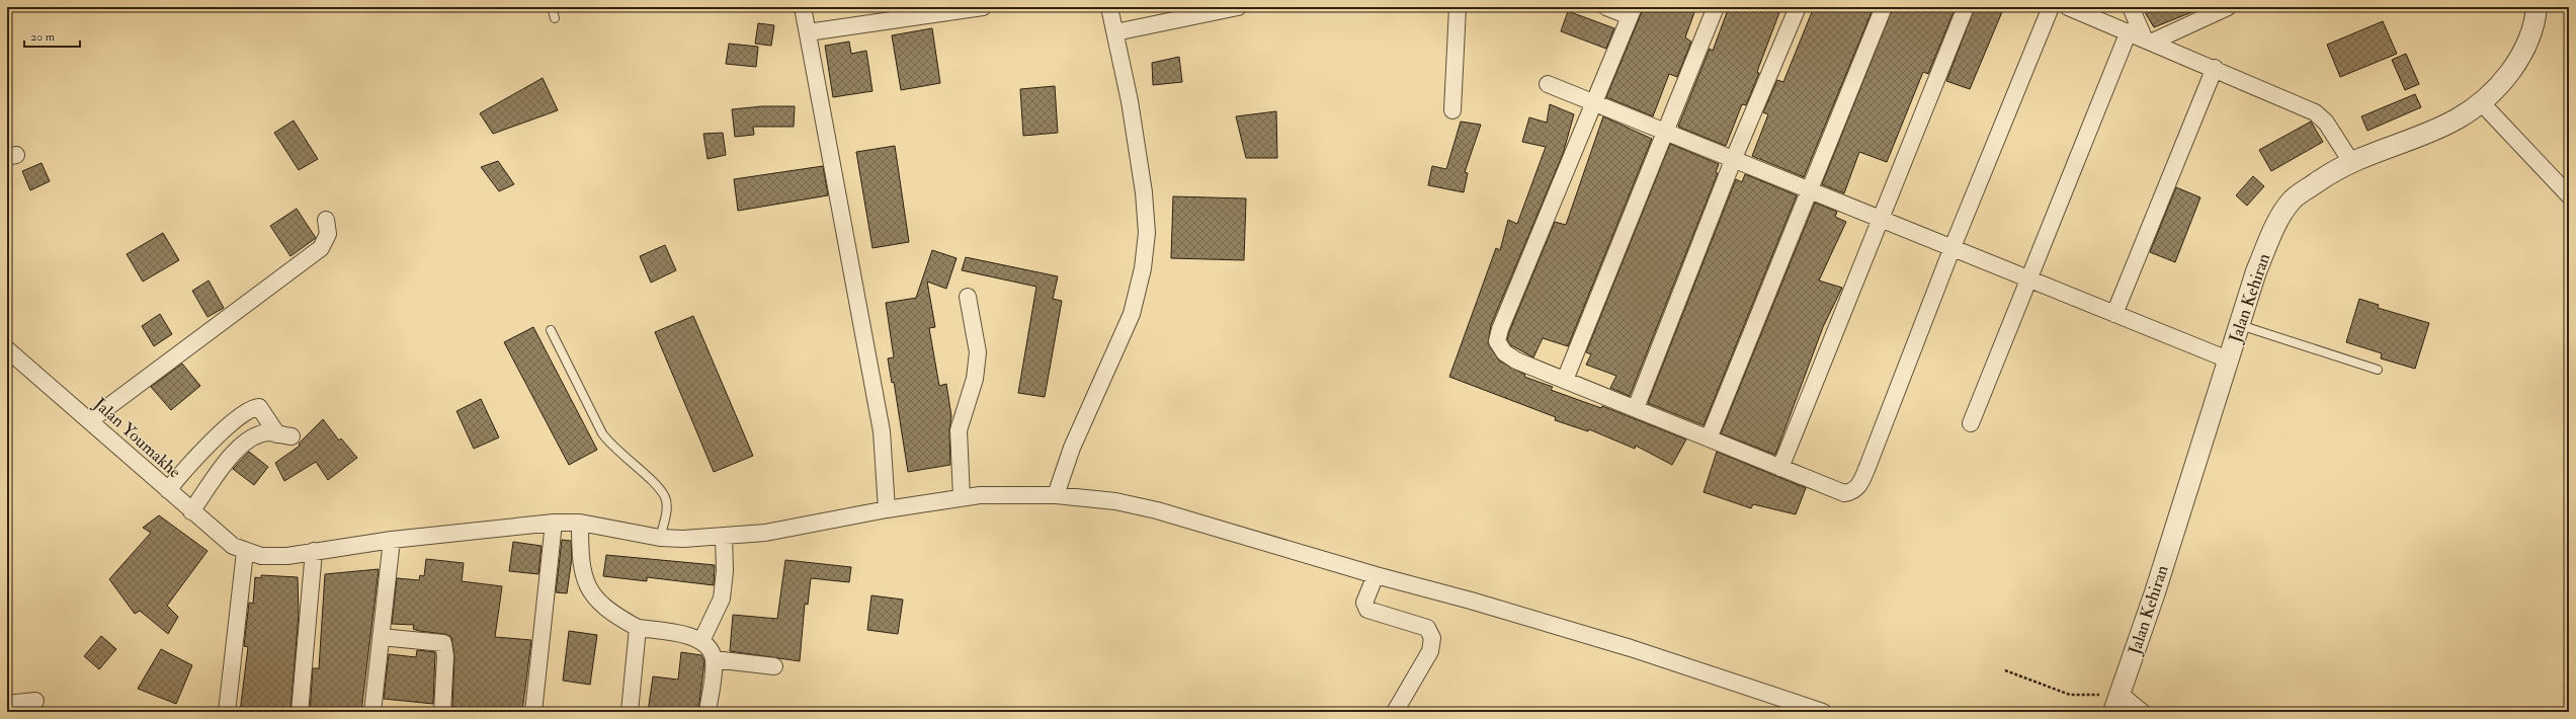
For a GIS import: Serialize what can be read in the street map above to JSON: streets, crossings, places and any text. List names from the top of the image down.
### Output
{
  "streets": {
    "street": ["Jalan Kehiran", "Jalan Youmakhe"]
  },
  "scale_bar": "20 m"
}
